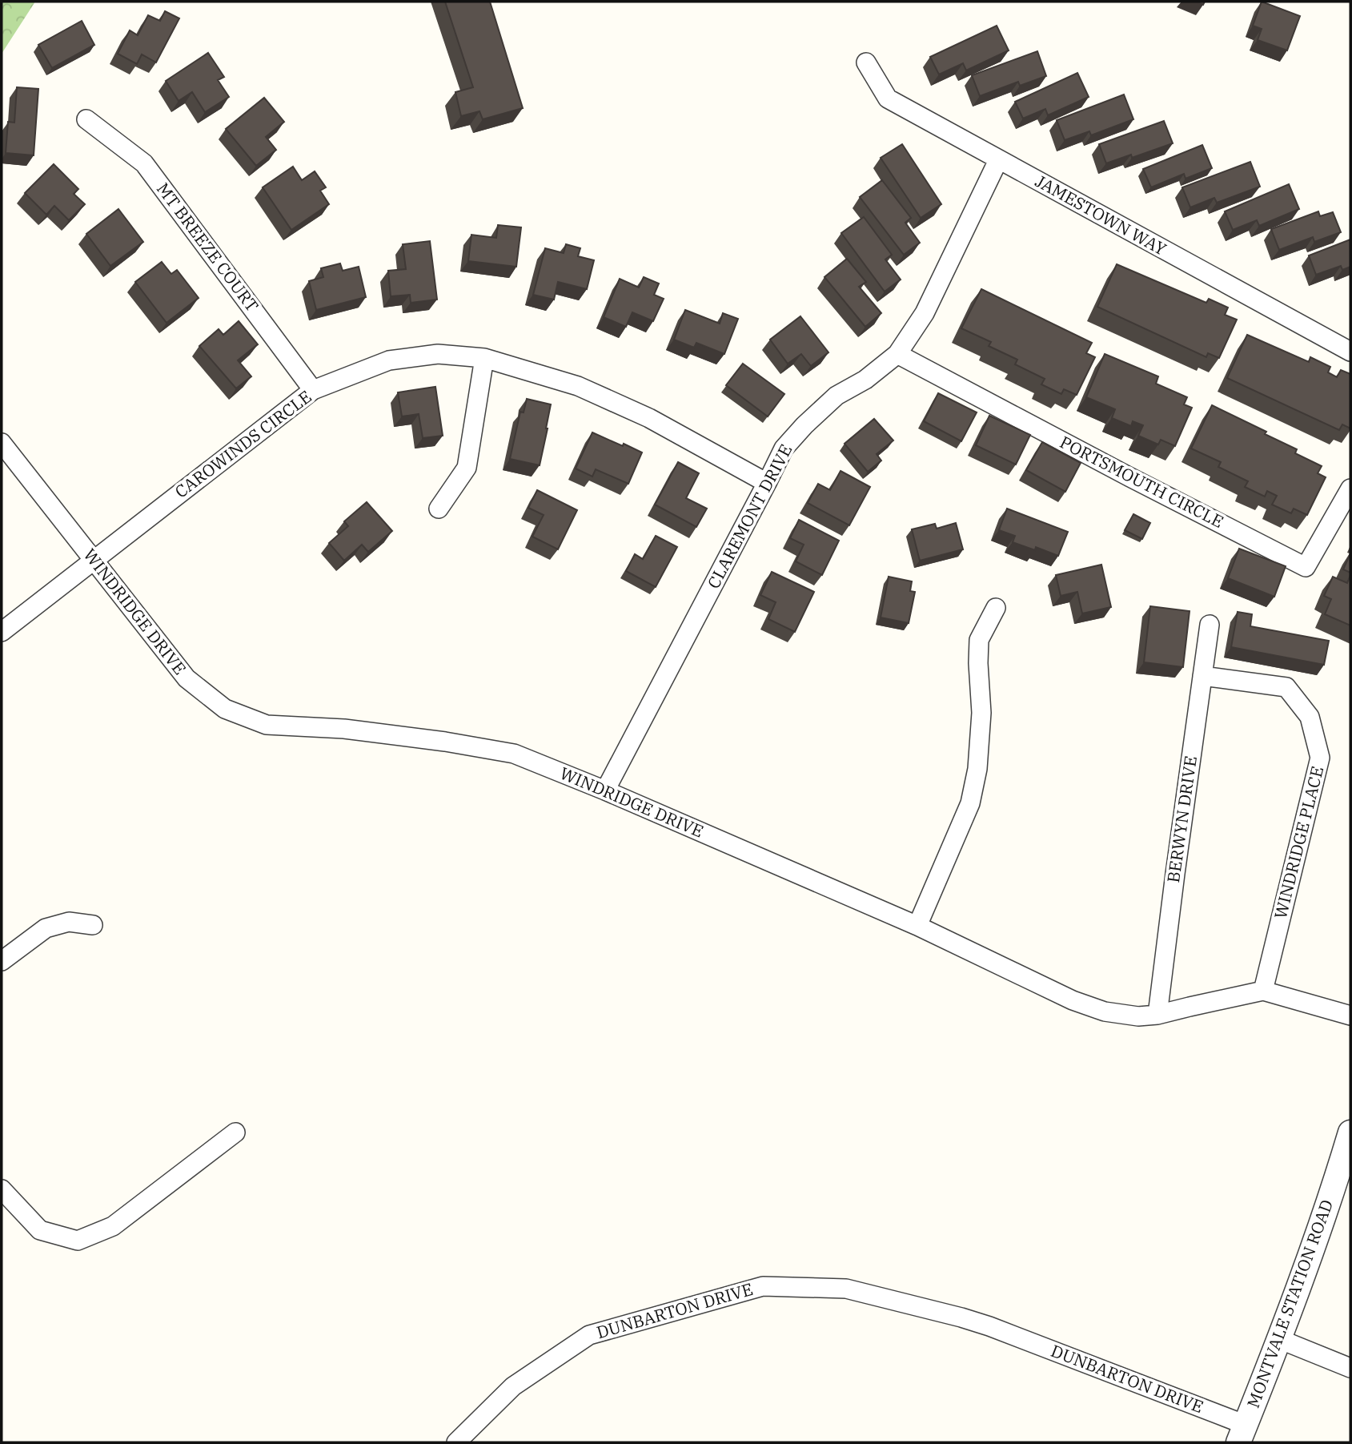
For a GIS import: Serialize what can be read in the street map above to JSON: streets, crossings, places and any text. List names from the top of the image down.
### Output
{
  "streets": {
    "street": [
      "JAMESTOWN WAY",
      "MT BREEZE COURT",
      "CAROWINDS CIRCLE",
      "PORTSMOUTH CIRCLE",
      "CLAREMONT DRIVE",
      "WINDRIDGE DRIVE",
      "BERWYN DRIVE",
      "WINDRIDGE PLACE",
      "MONTVALE STATION ROAD",
      "DUNBARTON DRIVE"
    ]
  },
  "crossings": [
    ["JAMESTOWN WAY", "CLAREMONT DRIVE"],
    ["MT BREEZE COURT", "CAROWINDS CIRCLE"],
    ["CAROWINDS CIRCLE", "CLAREMONT DRIVE"],
    ["CAROWINDS CIRCLE", "WINDRIDGE DRIVE"],
    ["PORTSMOUTH CIRCLE", "CLAREMONT DRIVE"],
    ["CLAREMONT DRIVE", "WINDRIDGE DRIVE"],
    ["WINDRIDGE DRIVE", "BERWYN DRIVE"],
    ["WINDRIDGE DRIVE", "WINDRIDGE PLACE"],
    ["BERWYN DRIVE", "WINDRIDGE PLACE"],
    ["MONTVALE STATION ROAD", "DUNBARTON DRIVE"]
  ]
}
